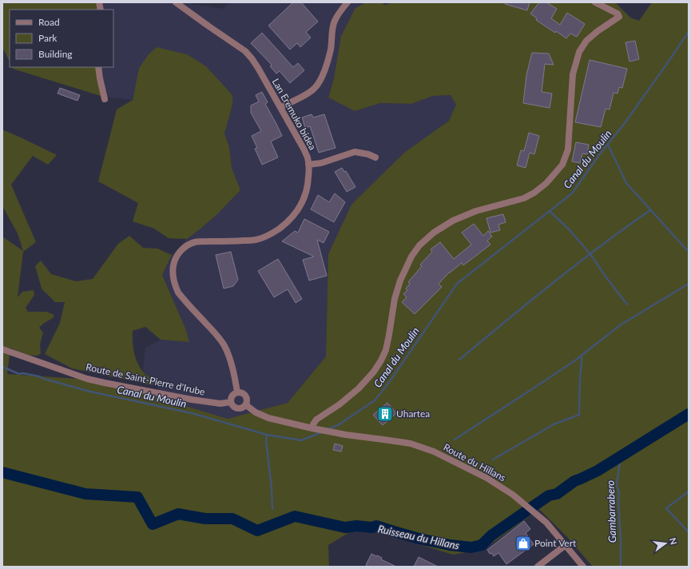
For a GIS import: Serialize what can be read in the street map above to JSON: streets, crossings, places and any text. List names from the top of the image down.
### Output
{
  "streets": {
    "street": ["Lan Eremuko bidea", "Route de Saint-Pierre d'Irube", "Route du Hillans"]
  },
  "crossings": [
    ["Lan Eremuko bidea", "Route de Saint-Pierre d'Irube"]
  ],
  "water": ["Canal du Moulin", "Gambarrabero", "Ruisseau du Hillans"],
  "places": {
    "building": ["Uhartea"],
    "shop": ["Point Vert"]
  },
  "legend": ["Road", "Park", "Building"],
  "north": "right"
}
